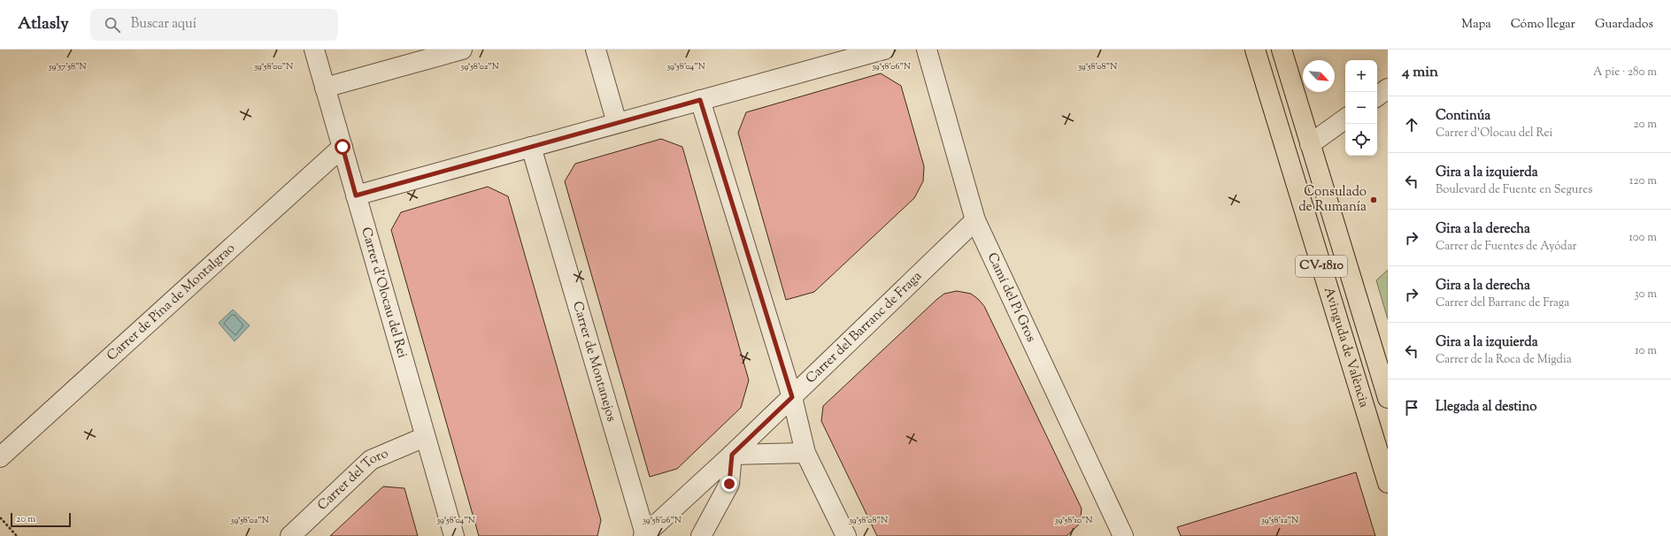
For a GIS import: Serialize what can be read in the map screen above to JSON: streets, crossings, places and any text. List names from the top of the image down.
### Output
{
  "streets": {
    "main road": ["CV-1810", "Avinguda de València"],
    "street": [
      "Carrer d'Olocau del Rei",
      "Camí del Pi Gros",
      "Carrer de Pina de Montalgrao",
      "Carrer del Barranc de Fraga",
      "Carrer de Montanejos",
      "Carrer del Toro"
    ]
  },
  "crossings": [
    ["Carrer d'Olocau del Rei", "Carrer de Pina de Montalgrao"],
    ["Carrer d'Olocau del Rei", "Carrer del Toro"],
    ["Camí del Pi Gros", "Carrer del Barranc de Fraga"],
    ["Carrer del Barranc de Fraga", "Carrer de Montanejos"]
  ],
  "places": ["Consulado de Rumanía"],
  "scale_bar": "20 m",
  "north": "bottom right",
  "page": {
    "header": "Atlasly",
    "search": "Buscar aquí",
    "nav": ["Mapa", "Cómo llegar", "Guardados"],
    "heading": ["4 min", "A pie · 280 m"],
    "map_buttons": ["+", "−"],
    "list": [
      ["Continúa", "Carrer d'Olocau del Rei", "20 m"],
      ["Gira a la izquierda", "Boulevard de Fuente en Segures", "120 m"],
      ["Gira a la derecha", "Carrer de Fuentes de Ayódar", "100 m"],
      ["Gira a la derecha", "Carrer del Barranc de Fraga", "30 m"],
      ["Gira a la izquierda", "Carrer de la Roca de Migdia", "10 m"],
      "Llegada al destino"
    ],
    "scale": "20 m"
  },
  "coordinates": [
    "39°57'58\"N",
    "39°58'00\"N",
    "39°58'02\"N",
    "39°58'04\"N",
    "39°58'06\"N",
    "39°58'08\"N",
    "39°58'10\"N",
    "39°58'12\"N"
  ]
}
